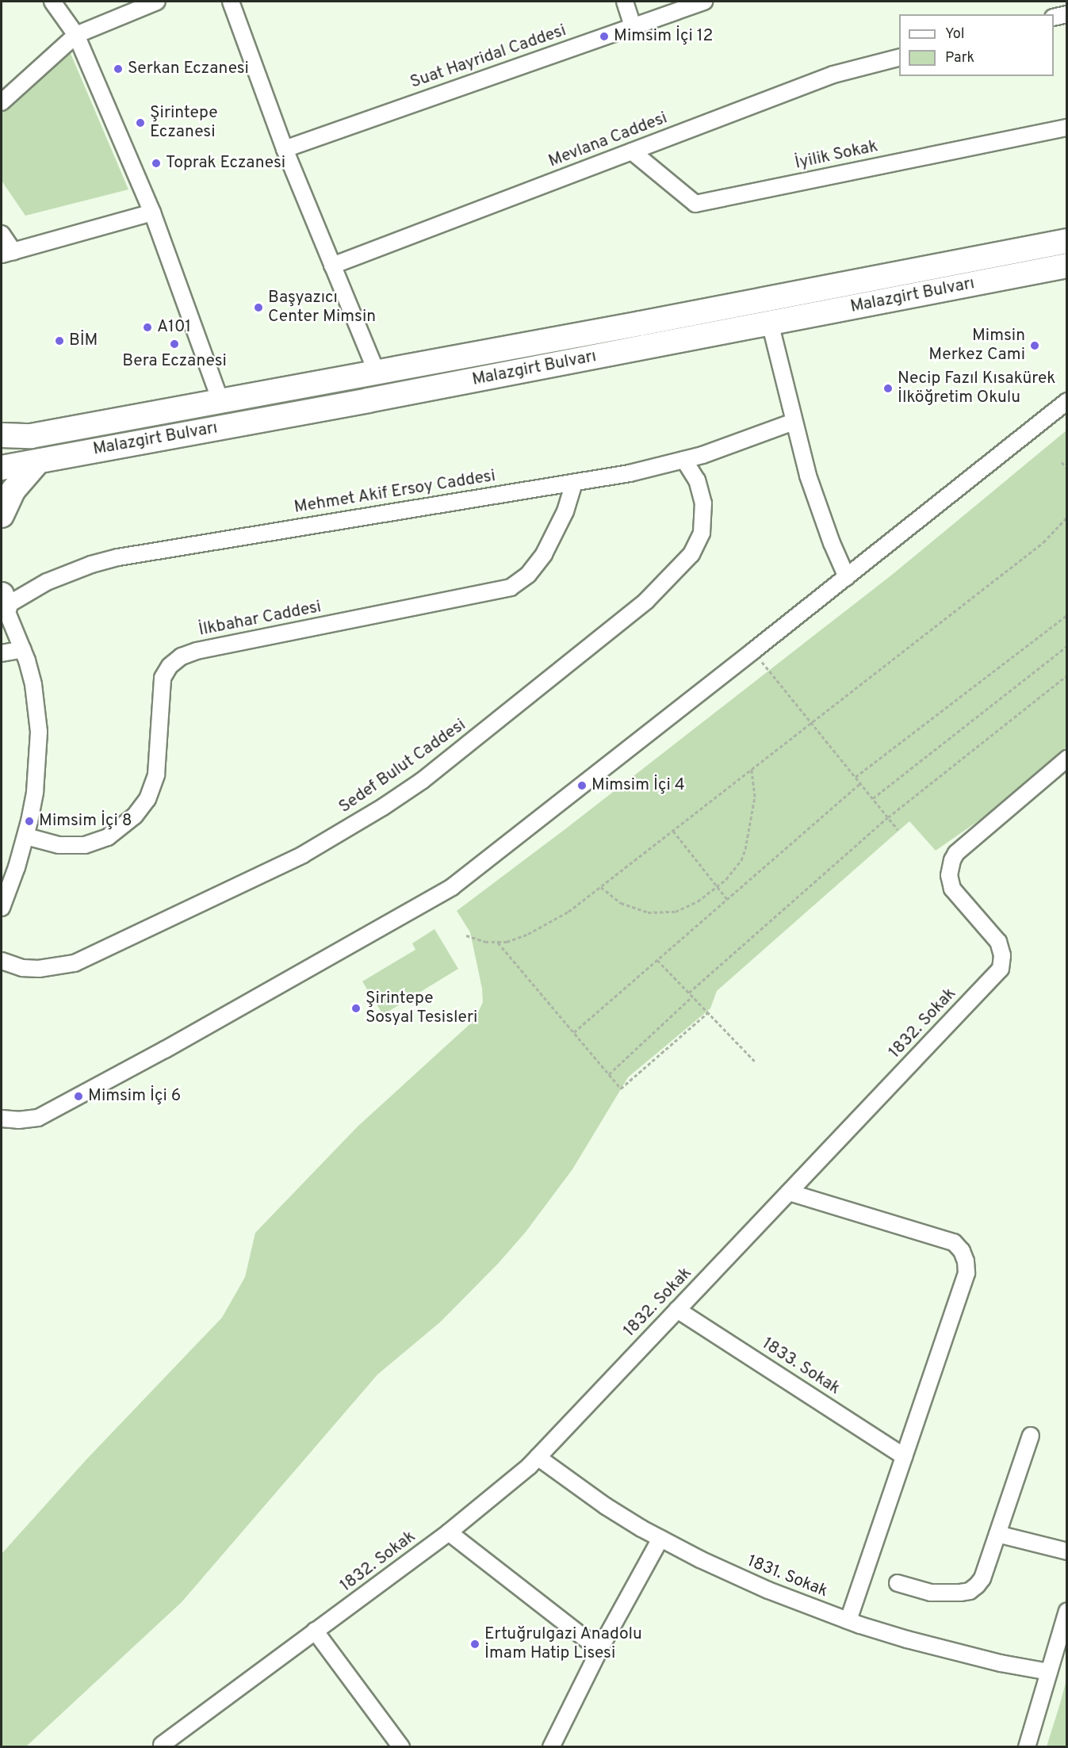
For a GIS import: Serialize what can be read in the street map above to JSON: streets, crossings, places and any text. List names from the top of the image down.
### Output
{
  "streets": {
    "highway": ["Malazgirt Bulvarı"],
    "street": [
      "Suat Hayridal Caddesi",
      "Mevlana Caddesi",
      "İyilik Sokak",
      "Mehmet Akif Ersoy Caddesi",
      "İlkbahar Caddesi",
      "Sedef Bulut Caddesi",
      "1832. Sokak",
      "1833. Sokak",
      "1831. Sokak"
    ]
  },
  "crossings": [
    ["Mevlana Caddesi", "İyilik Sokak"],
    ["Mehmet Akif Ersoy Caddesi", "İlkbahar Caddesi"],
    ["Mehmet Akif Ersoy Caddesi", "Sedef Bulut Caddesi"],
    ["1832. Sokak", "1833. Sokak"],
    ["1832. Sokak", "1831. Sokak"]
  ],
  "places": [
    "Mimsim İçi 12",
    "Serkan Eczanesi",
    "Şirintepe Eczanesi",
    "Toprak Eczanesi",
    "Başyazıcı Center Mimsin",
    "A101",
    "BİM",
    "Bera Eczanesi",
    "Mimsin Merkez Cami",
    "Necip Fazıl Kısakürek İlköğretim Okulu",
    "Mimsim İçi 4",
    "Mimsim İçi 8",
    "Şirintepe Sosyal Tesisleri",
    "Mimsim İçi 6",
    "Ertuğrulgazi Anadolu İmam Hatip Lisesi"
  ],
  "legend": ["Yol", "Park"]
}
